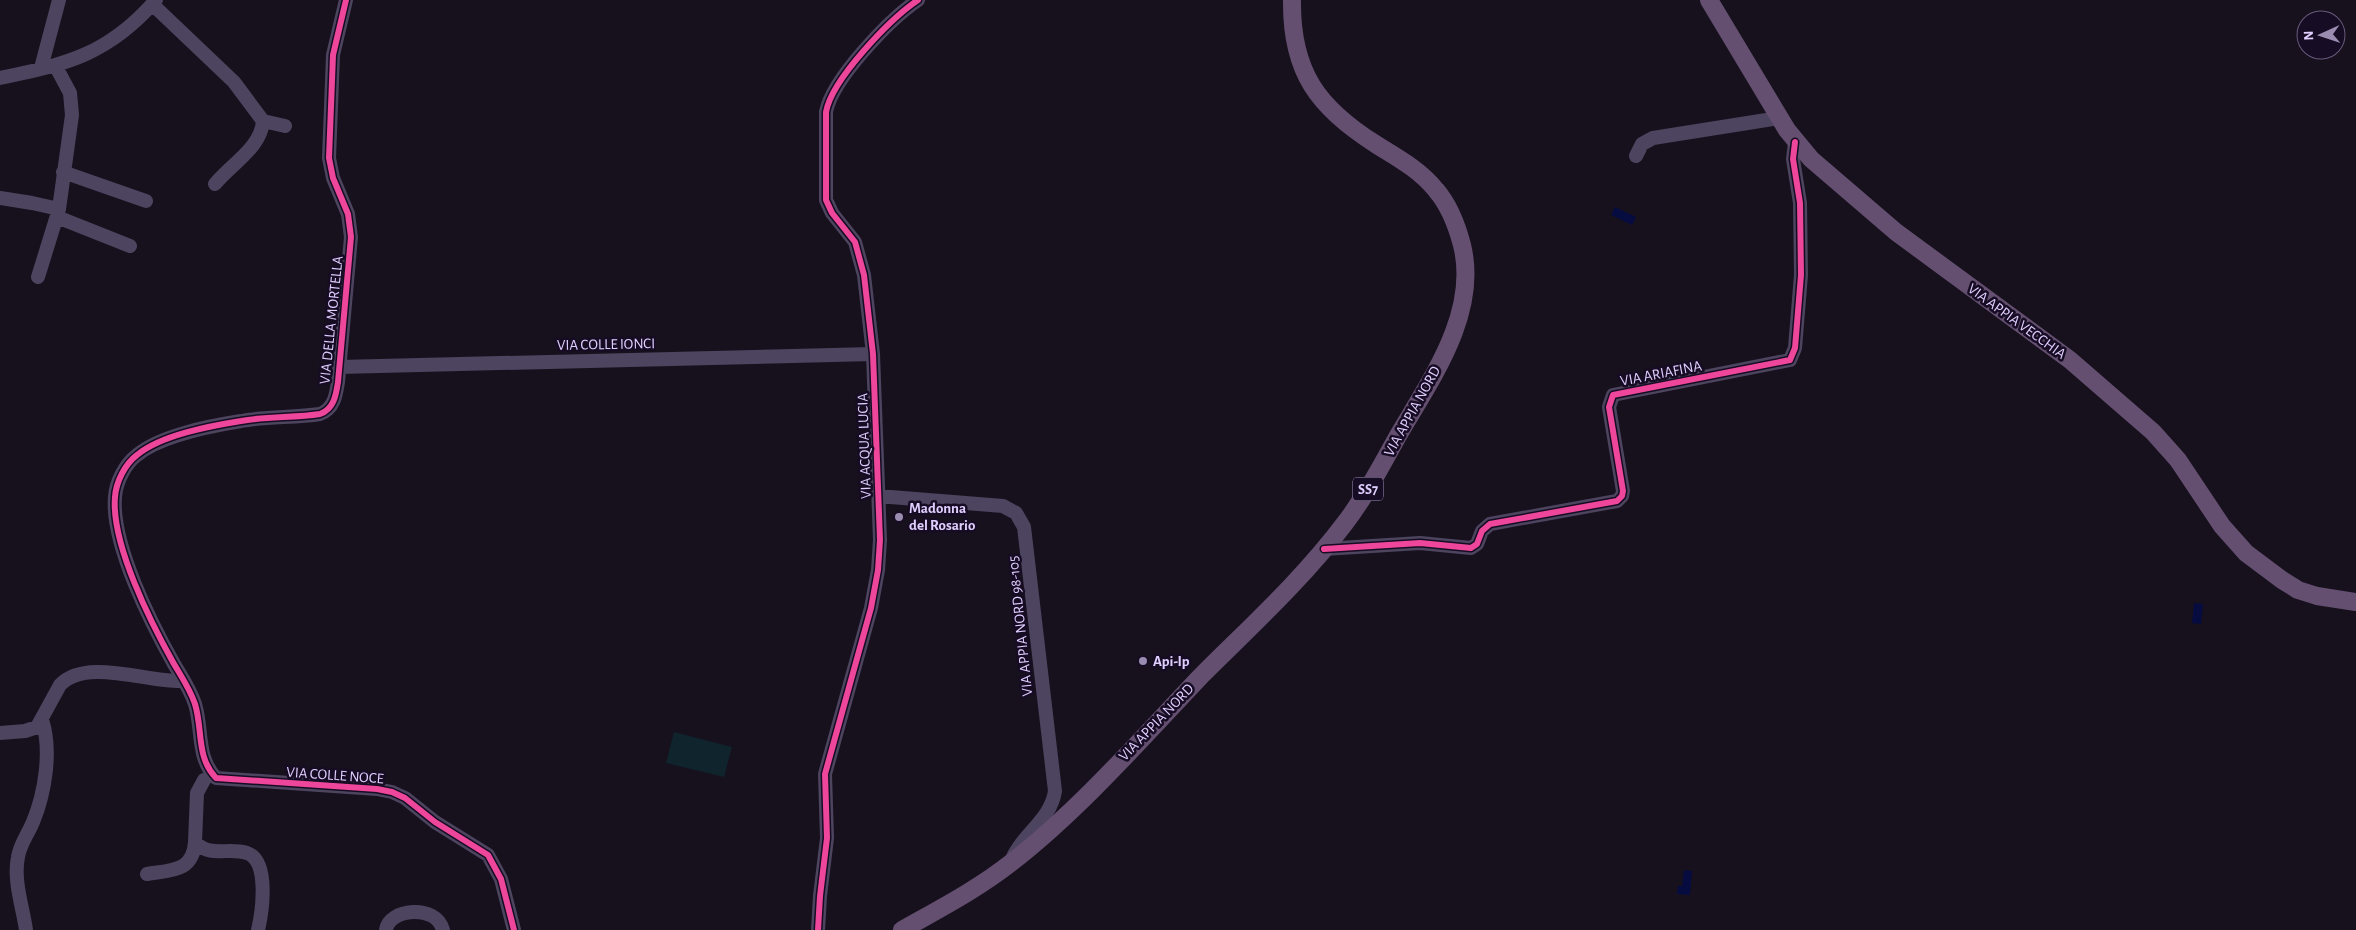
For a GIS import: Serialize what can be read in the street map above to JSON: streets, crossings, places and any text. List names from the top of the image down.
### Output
{
  "streets": {
    "main road": ["VIA APPIA VECCHIA", "VIA APPIA NORD", "SS7"],
    "street": [
      "VIA DELLA MORTELLA",
      "VIA COLLE IONCI",
      "VIA ARIAFINA",
      "VIA ACQUA LUCIA",
      "VIA APPIA NORD 98-105",
      "VIA COLLE NOCE"
    ]
  },
  "crossings": [
    ["VIA DELLA MORTELLA", "VIA COLLE IONCI"],
    ["VIA APPIA VECCHIA", "VIA ARIAFINA"],
    ["VIA COLLE IONCI", "VIA ACQUA LUCIA"],
    ["VIA ARIAFINA", "VIA APPIA NORD"],
    ["VIA APPIA NORD", "VIA APPIA NORD 98-105"],
    ["VIA ACQUA LUCIA", "VIA APPIA NORD 98-105"]
  ],
  "places": ["Madonna del Rosario", "Api-Ip"],
  "north": "left"
}
